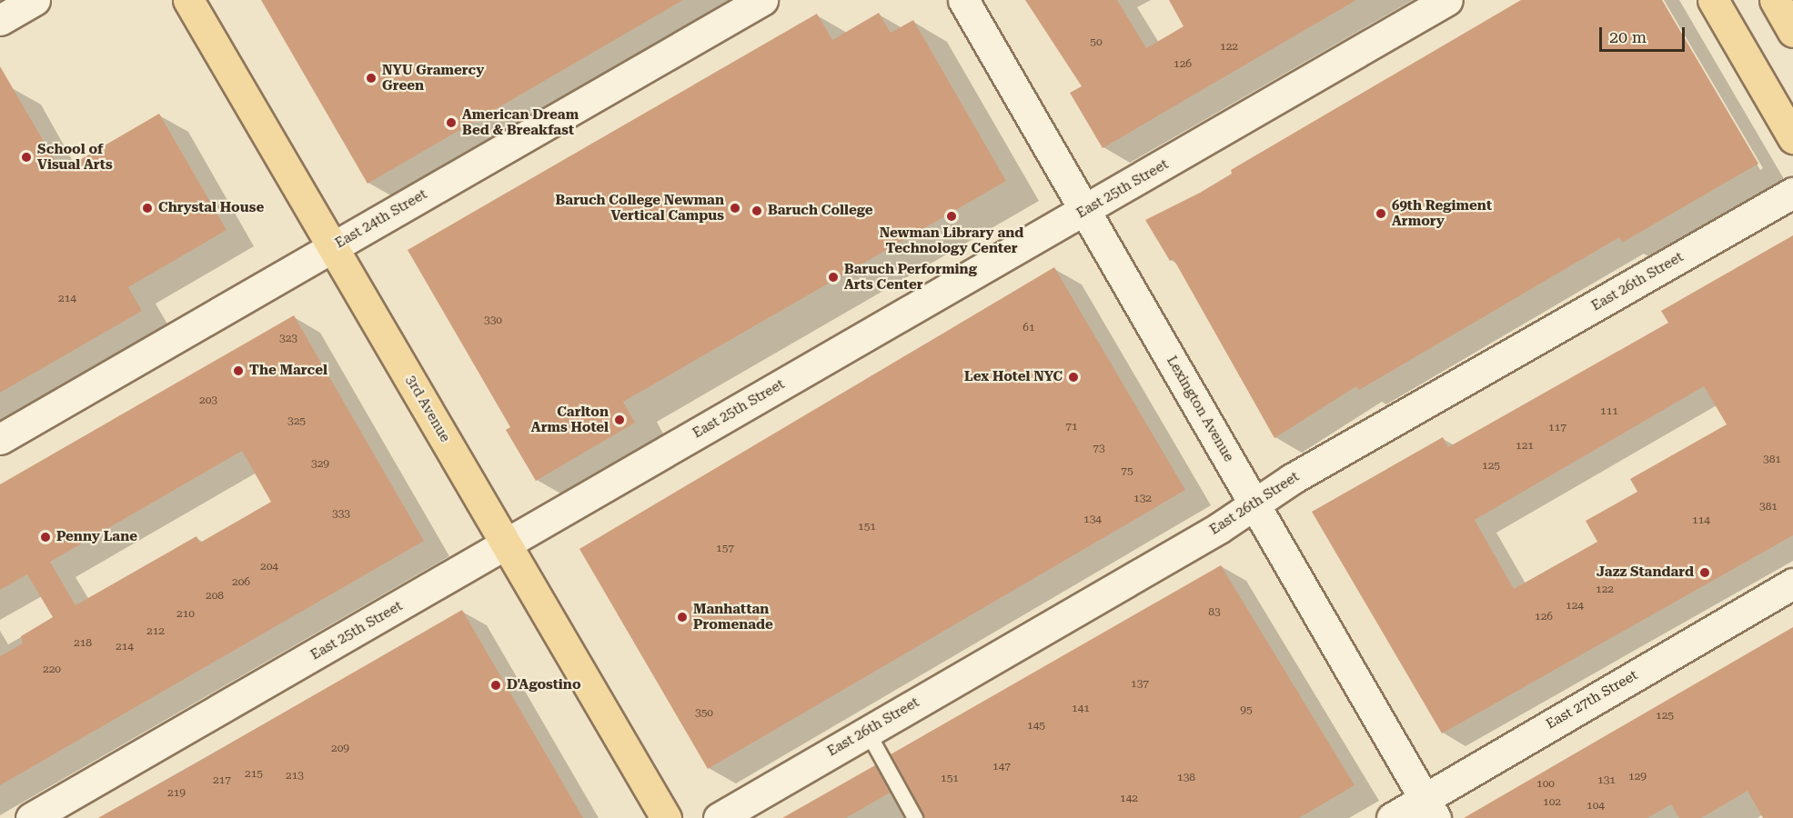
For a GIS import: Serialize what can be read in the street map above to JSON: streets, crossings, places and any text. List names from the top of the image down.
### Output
{
  "streets": {
    "main road": ["3rd Avenue"],
    "street": [
      "East 25th Street",
      "East 24th Street",
      "East 26th Street",
      "Lexington Avenue",
      "East 27th Street"
    ]
  },
  "crossings": [
    ["East 25th Street", "3rd Avenue"],
    ["East 25th Street", "Lexington Avenue"],
    ["East 24th Street", "3rd Avenue"],
    ["East 26th Street", "Lexington Avenue"],
    ["Lexington Avenue", "East 27th Street"]
  ],
  "places": [
    "NYU Gramercy Green",
    "American Dream Bed & Breakfast",
    "School of Visual Arts",
    "Chrystal House",
    "Baruch College Newman Vertical Campus",
    "Baruch College",
    "69th Regiment Armory",
    "Newman Library and Technology Center",
    "Baruch Performing Arts Center",
    "The Marcel",
    "Lex Hotel NYC",
    "Carlton Arms Hotel",
    "Penny Lane",
    "Jazz Standard",
    "Manhattan Promenade",
    "D'Agostino"
  ],
  "house_numbers": [
    "50",
    "122",
    "126",
    "214",
    "330",
    "61",
    "323",
    "203",
    "111",
    "325",
    "71",
    "117",
    "121",
    "73",
    "381",
    "329",
    "125",
    "75",
    "132",
    "381",
    "333",
    "134",
    "114",
    "151",
    "157",
    "204",
    "206",
    "122",
    "208",
    "124",
    "83",
    "210",
    "126",
    "212",
    "218",
    "214",
    "220",
    "137",
    "141",
    "95",
    "350",
    "125",
    "145",
    "209",
    "147",
    "215",
    "213",
    "129",
    "138",
    "151",
    "217",
    "131",
    "100",
    "219",
    "142",
    "102",
    "104"
  ],
  "scale_bar": "20 m"
}
